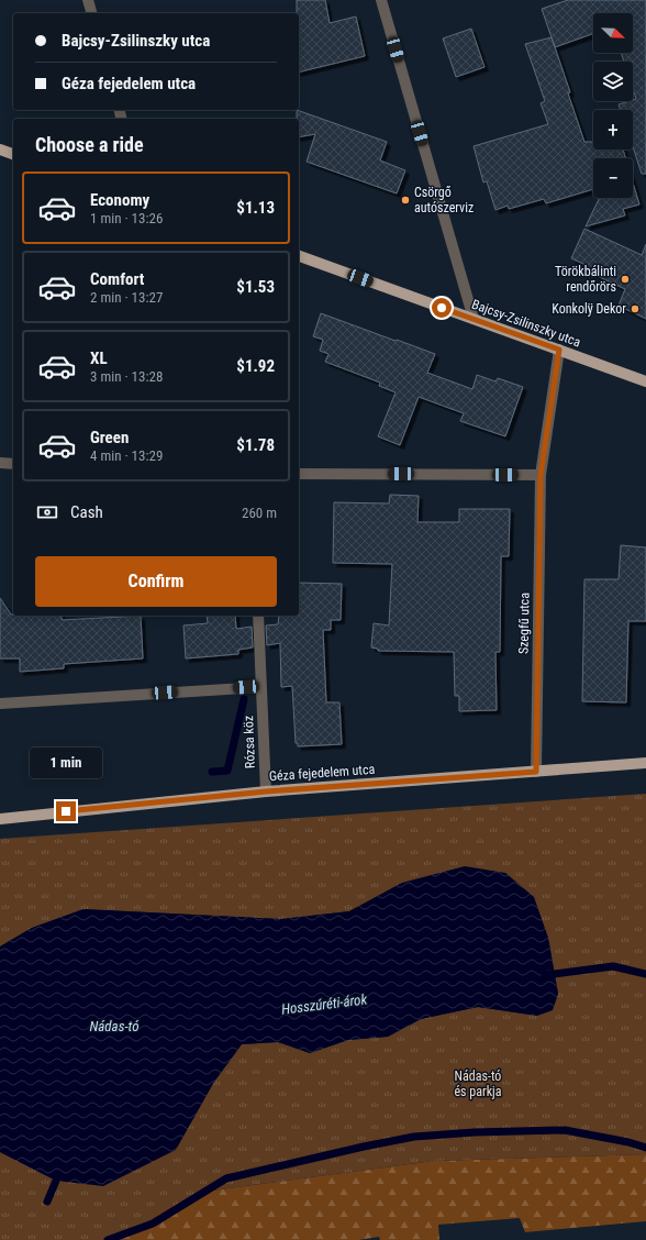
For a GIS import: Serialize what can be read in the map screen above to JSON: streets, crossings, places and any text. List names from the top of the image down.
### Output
{
  "streets": {
    "main road": ["Bajcsy-Zsilinszky utca", "Géza fejedelem utca"],
    "street": ["Szegfű utca", "Rózsa köz"]
  },
  "crossings": [
    ["Bajcsy-Zsilinszky utca", "Szegfű utca"],
    ["Szegfű utca", "Géza fejedelem utca"],
    ["Rózsa köz", "Géza fejedelem utca"]
  ],
  "water": ["Hosszúréti-árok", "Nádas-tó"],
  "parks": ["Nádas-tó és parkja"],
  "places": ["Csörgő autószerviz", "Törökbálinti rendőrörs", "Konkolÿ Dekor"],
  "north": "bottom right",
  "page": {
    "map_buttons": ["+", "−"],
    "banner": ["Bajcsy-Zsilinszky utca", "Géza fejedelem utca"],
    "heading": "Choose a ride",
    "list": [
      {
        "name": "Economy",
        "note": "1 min · 13:26",
        "value": "$1.13"
      },
      {
        "name": "Comfort",
        "note": "2 min · 13:27",
        "value": "$1.53"
      },
      {
        "name": "XL",
        "note": "3 min · 13:28",
        "value": "$1.92"
      },
      {
        "name": "Green",
        "note": "4 min · 13:29",
        "value": "$1.78"
      }
    ],
    "pay": ["Cash", "260 m"],
    "buttons": "Confirm",
    "bubble": "1 min"
  }
}
